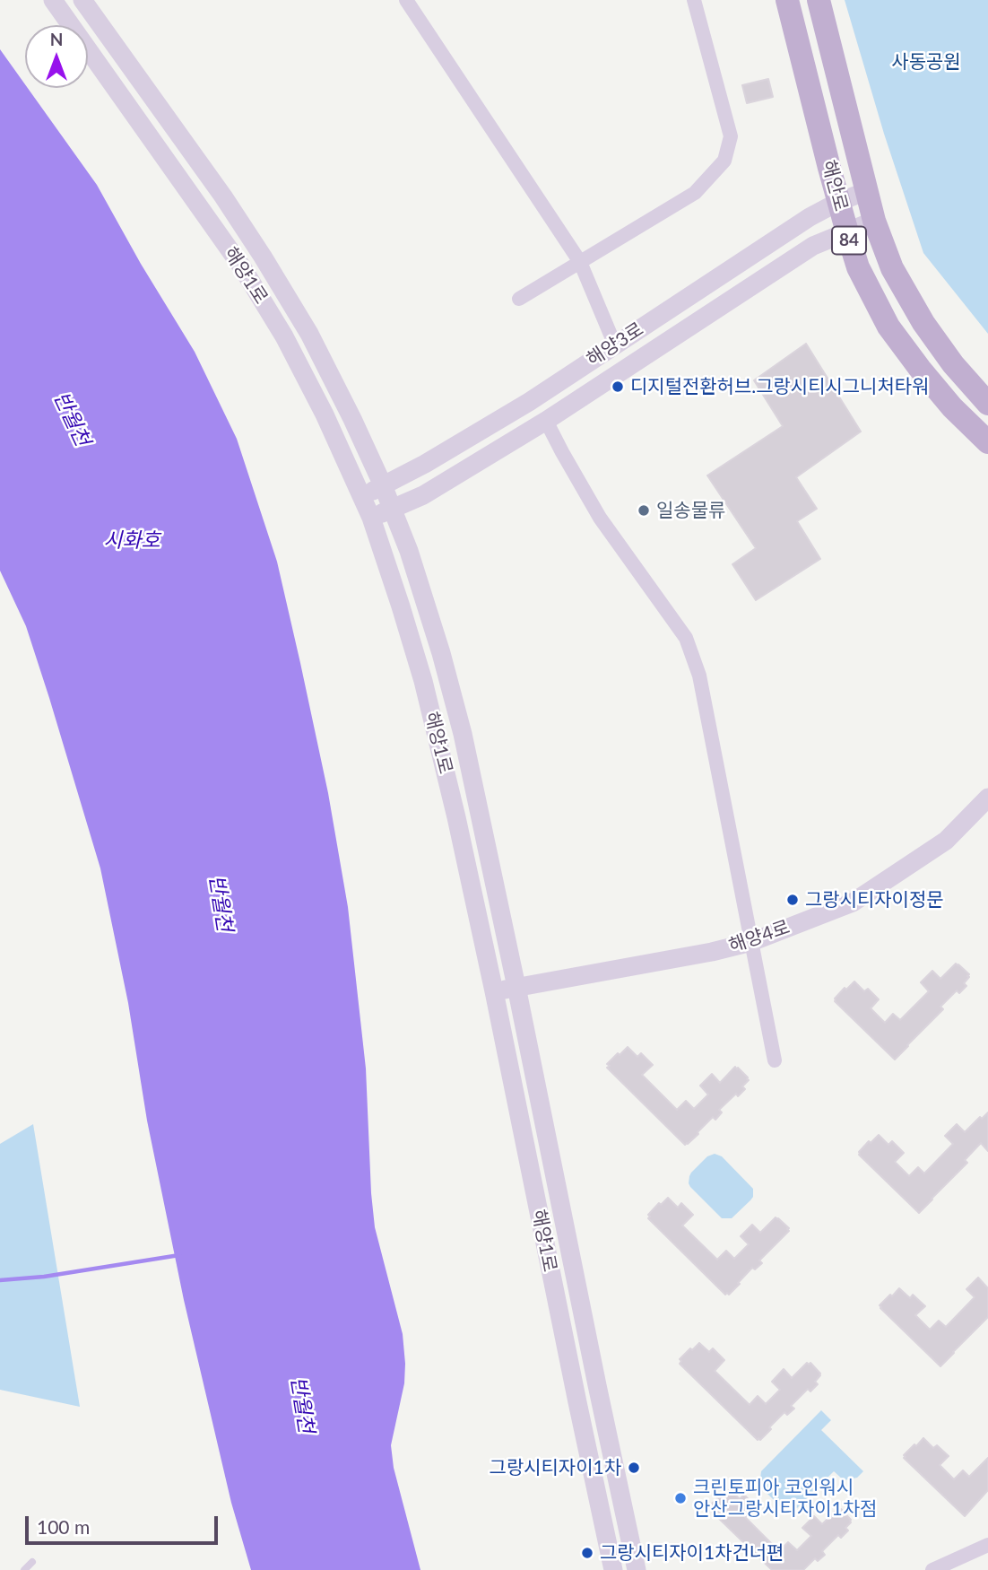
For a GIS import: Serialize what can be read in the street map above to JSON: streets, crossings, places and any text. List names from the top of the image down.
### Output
{
  "streets": {
    "main road": ["해안로", "84"],
    "street": ["해양1로", "해양3로", "해양4로"]
  },
  "crossings": [
    ["해안로", "해양3로"],
    ["해양1로", "해양3로"],
    ["해양1로", "해양4로"]
  ],
  "water": ["반월천", "시화호"],
  "parks": ["사동공원"],
  "places": [
    "디지털전환허브.그랑시티시그니처타워",
    "일송물류",
    "그랑시티자이정문",
    "그랑시티자이1차",
    "크린토피아 코인워시 안산그랑시티자이1차점",
    "그랑시티자이1차건너편"
  ],
  "scale_bar": "100 m",
  "north": "top"
}
